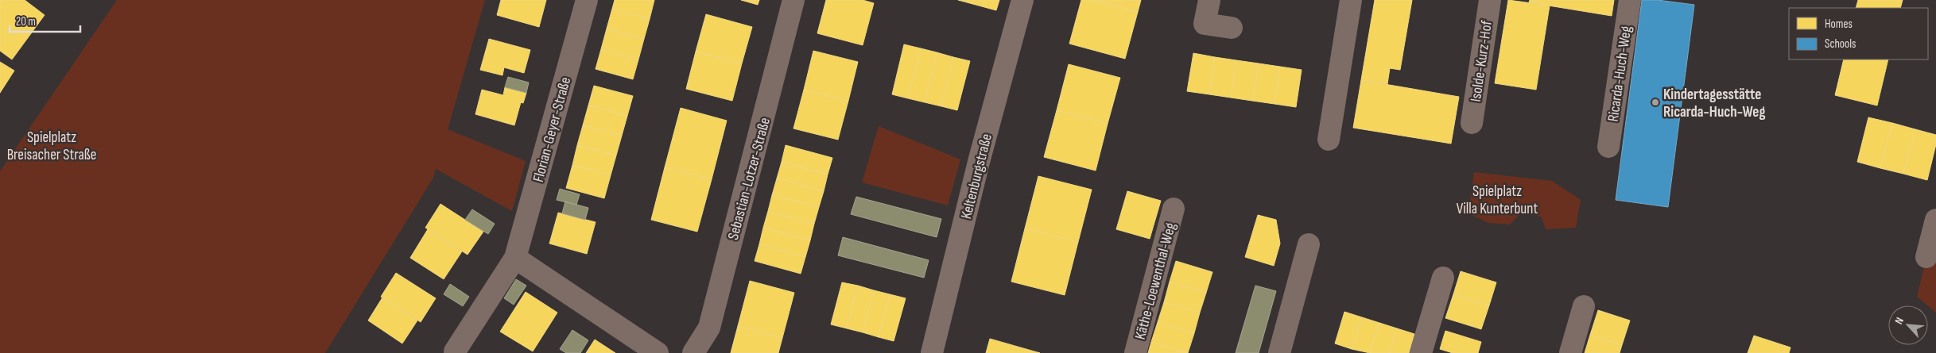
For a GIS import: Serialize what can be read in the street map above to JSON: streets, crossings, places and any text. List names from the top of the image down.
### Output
{
  "streets": {
    "street": [
      "Isolde-Kurz-Hof",
      "Ricarda-Huch-Weg",
      "Florian-Geyer-Straße",
      "Keltenburgstraße",
      "Sebastian-Lotzer-Straße",
      "Käthe-Loewenthal-Weg"
    ]
  },
  "parks": ["Spielplatz Breisacher Straße", "Spielplatz Villa Kunterbunt"],
  "places": ["Kindertagesstätte Ricarda-Huch-Weg"],
  "legend": ["Homes", "Schools"],
  "scale_bar": "20 m",
  "north": "top left"
}
